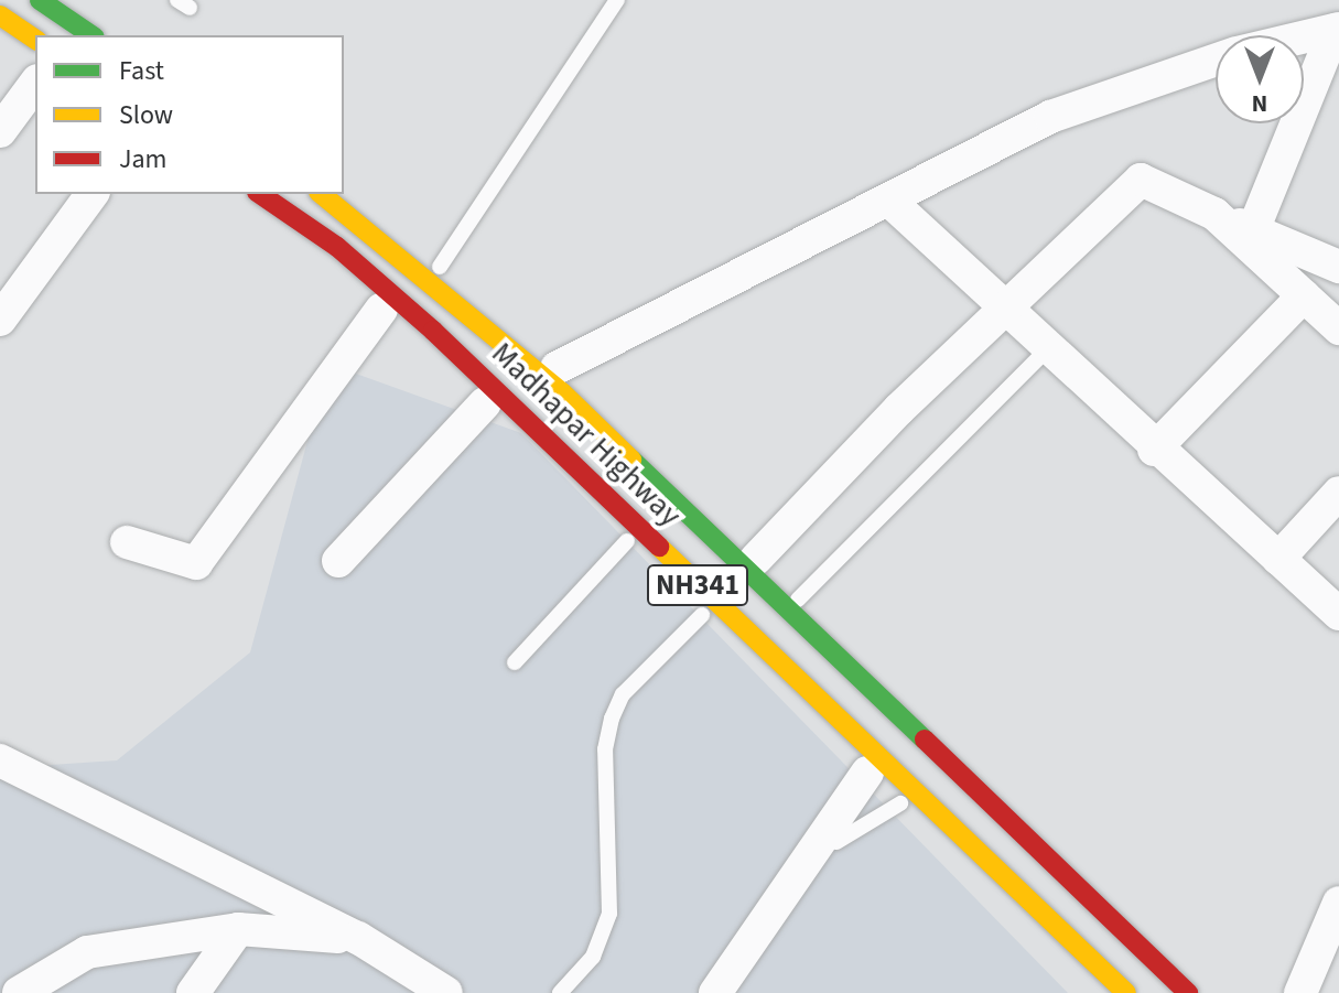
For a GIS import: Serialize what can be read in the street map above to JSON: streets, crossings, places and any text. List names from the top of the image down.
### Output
{
  "streets": {
    "highway": ["Madhapar Highway", "NH341"]
  },
  "legend": ["Fast", "Slow", "Jam"],
  "north": "bottom"
}
